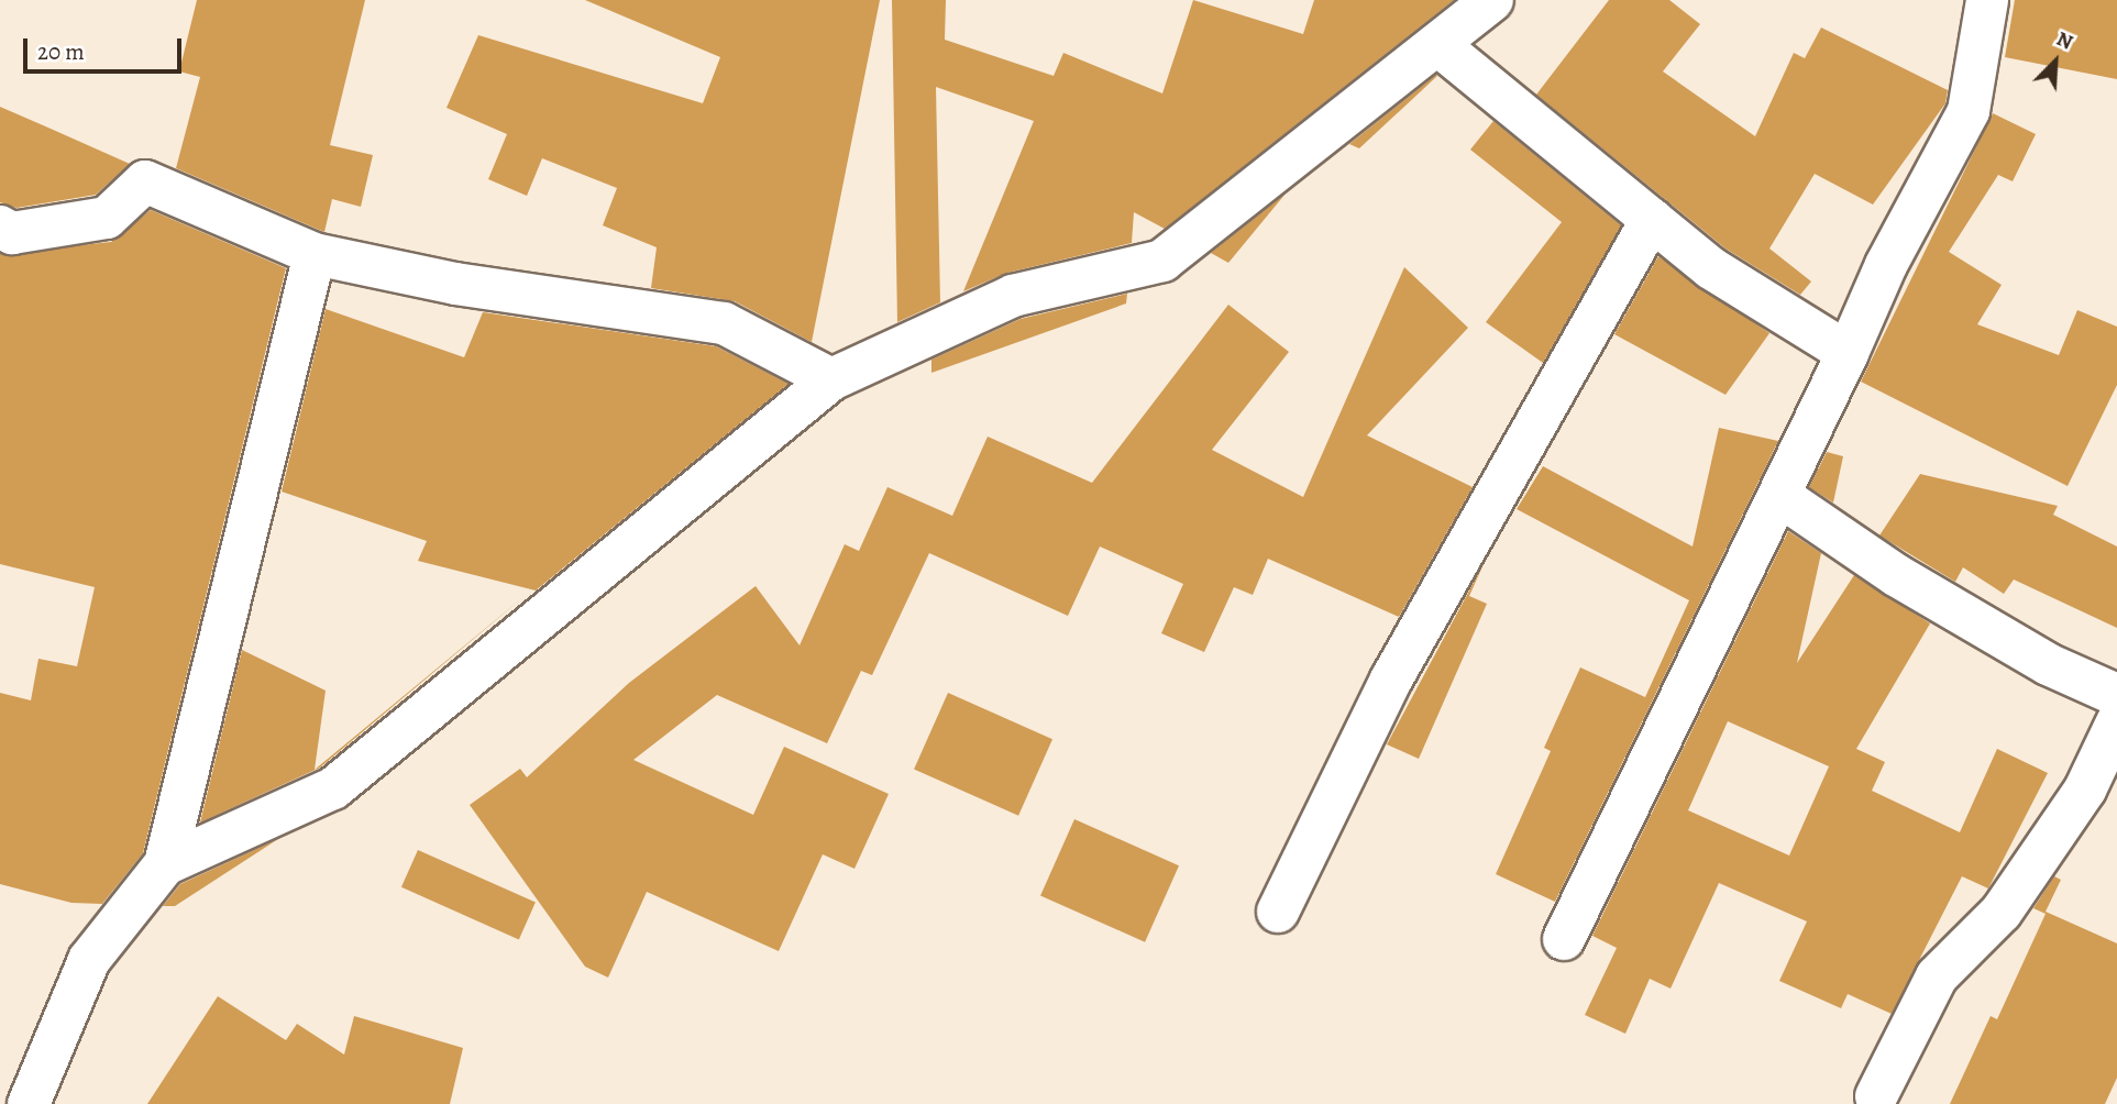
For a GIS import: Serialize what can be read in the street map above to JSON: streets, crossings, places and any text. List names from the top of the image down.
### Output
{
  "scale_bar": "20 m",
  "north": "top right"
}
